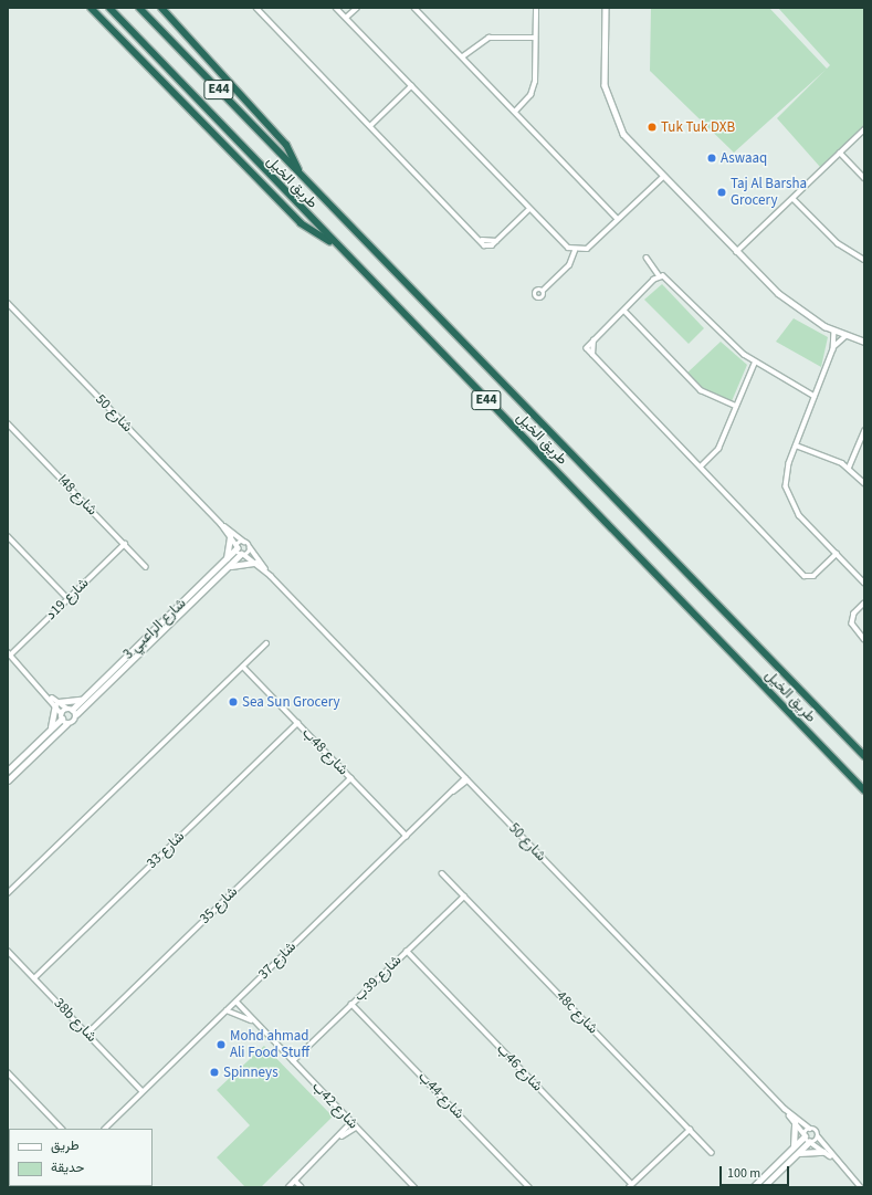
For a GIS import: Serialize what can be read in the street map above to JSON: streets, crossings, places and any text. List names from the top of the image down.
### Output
{
  "streets": {
    "highway": ["E44", "طريق الخيل"],
    "street": [
      "شارع 50",
      "شارع 48ا",
      "شارع 19د",
      "شارع الراعبي 3",
      "شارع 48ب",
      "شارع 33",
      "شارع 35",
      "شارع 37",
      "شارع 39ب",
      "48c شارع",
      "38b شارع",
      "شارع 46ب",
      "شارع 44ب",
      "شارع 42ب"
    ]
  },
  "crossings": [
    ["شارع 50", "شارع الراعبي 3"],
    ["شارع 50", "شارع 37"],
    ["شارع 48ا", "شارع 19د"],
    ["شارع 48ب", "شارع 33"],
    ["شارع 48ب", "شارع 35"],
    ["شارع 48ب", "شارع 37"],
    ["شارع 33", "38b شارع"],
    ["شارع 35", "38b شارع"],
    ["شارع 37", "38b شارع"],
    ["شارع 37", "شارع 42ب"],
    ["شارع 39ب", "48c شارع"],
    ["شارع 39ب", "شارع 46ب"],
    ["شارع 39ب", "شارع 44ب"],
    ["شارع 39ب", "شارع 42ب"]
  ],
  "places": [
    "Tuk Tuk DXB",
    "Aswaaq",
    "Taj Al Barsha Grocery",
    "Sea Sun Grocery",
    "Mohd ahmad Ali Food Stuff",
    "Spinneys"
  ],
  "legend": ["طريق", "حديقة"],
  "scale_bar": "100 m"
}
